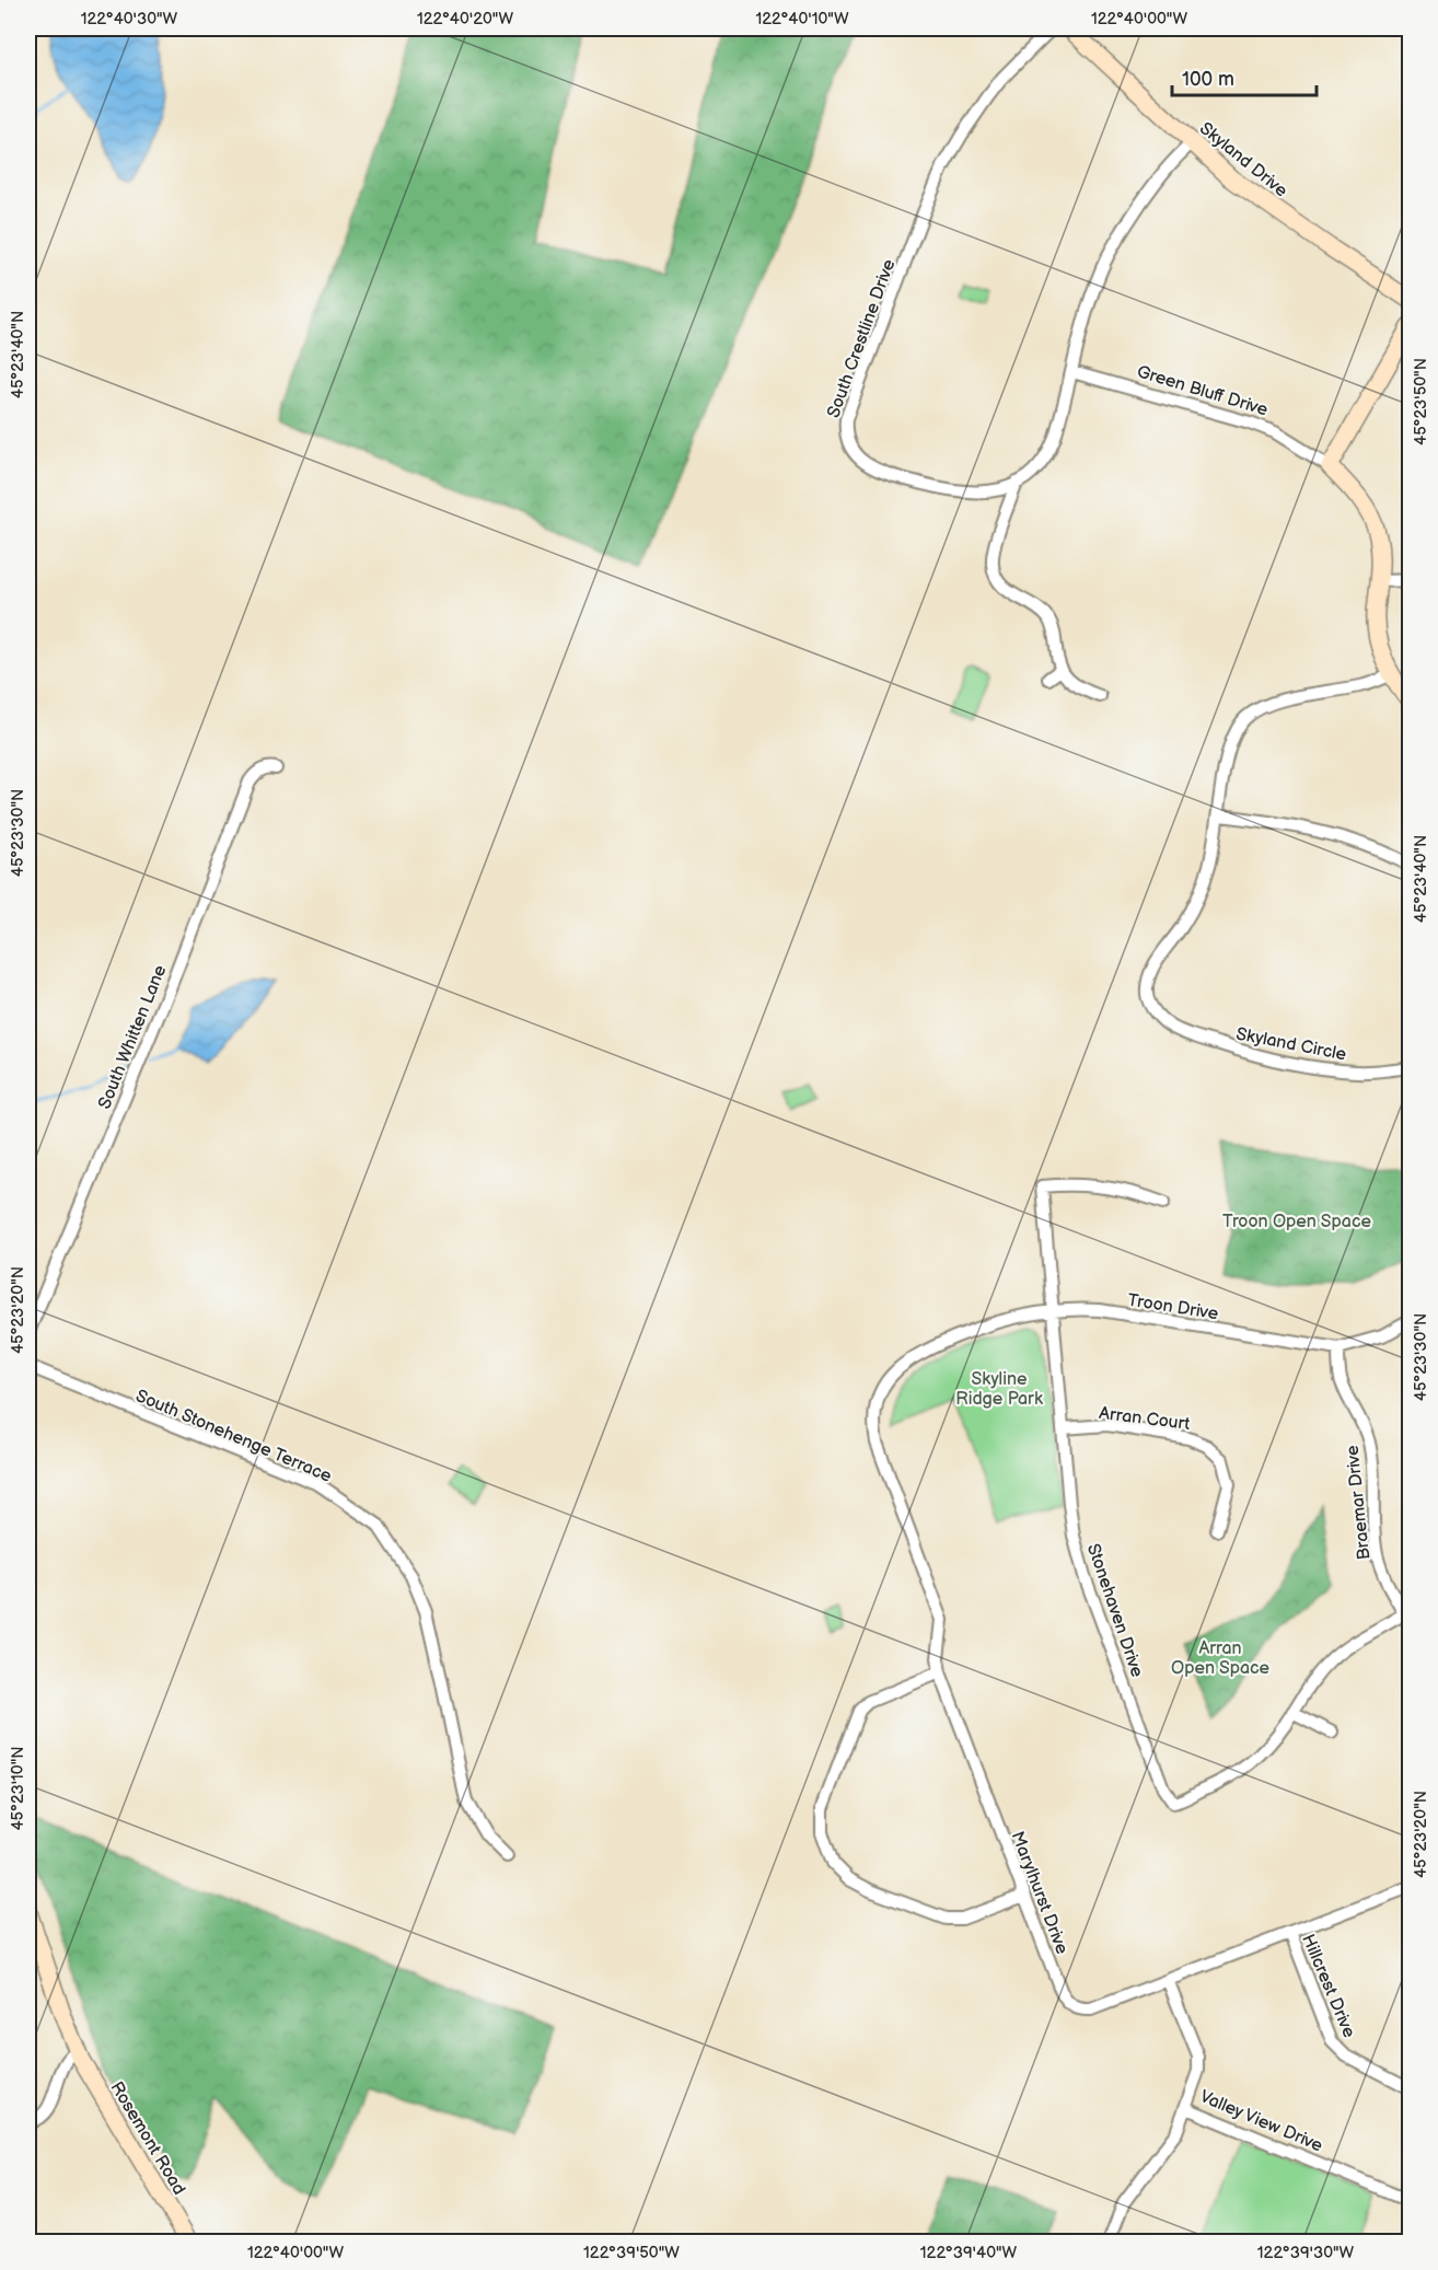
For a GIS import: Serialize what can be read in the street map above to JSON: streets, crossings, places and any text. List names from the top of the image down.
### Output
{
  "streets": {
    "street": [
      "Skyland Drive",
      "South Crestline Drive",
      "Green Bluff Drive",
      "South Whitten Lane",
      "Skyland Circle",
      "Troon Drive",
      "Arran Court",
      "South Stonehenge Terrace",
      "Braemar Drive",
      "Stonehaven Drive",
      "Marylhurst Drive",
      "Hillcrest Drive",
      "Valley View Drive",
      "Rosemont Road"
    ]
  },
  "crossings": [
    ["Skyland Drive", "South Crestline Drive"],
    ["South Crestline Drive", "Green Bluff Drive"],
    ["Green Bluff Drive", "Skyland Circle"],
    ["Troon Drive", "Braemar Drive"],
    ["Troon Drive", "Stonehaven Drive"],
    ["Troon Drive", "Marylhurst Drive"],
    ["Arran Court", "Stonehaven Drive"],
    ["Braemar Drive", "Stonehaven Drive"],
    ["Marylhurst Drive", "Hillcrest Drive"],
    ["Marylhurst Drive", "Valley View Drive"]
  ],
  "parks": ["Troon Open Space", "Skyline Ridge Park", "Arran Open Space"],
  "scale_bar": "100 m",
  "coordinates": [
    "122°40'30\"W",
    "122°40'20\"W",
    "122°40'10\"W",
    "122°40'00\"W",
    "45°23'40\"N",
    "45°23'50\"N",
    "45°23'30\"N",
    "45°23'20\"N",
    "45°23'10\"N",
    "122°39'50\"W",
    "122°39'40\"W",
    "122°39'30\"W"
  ]
}
